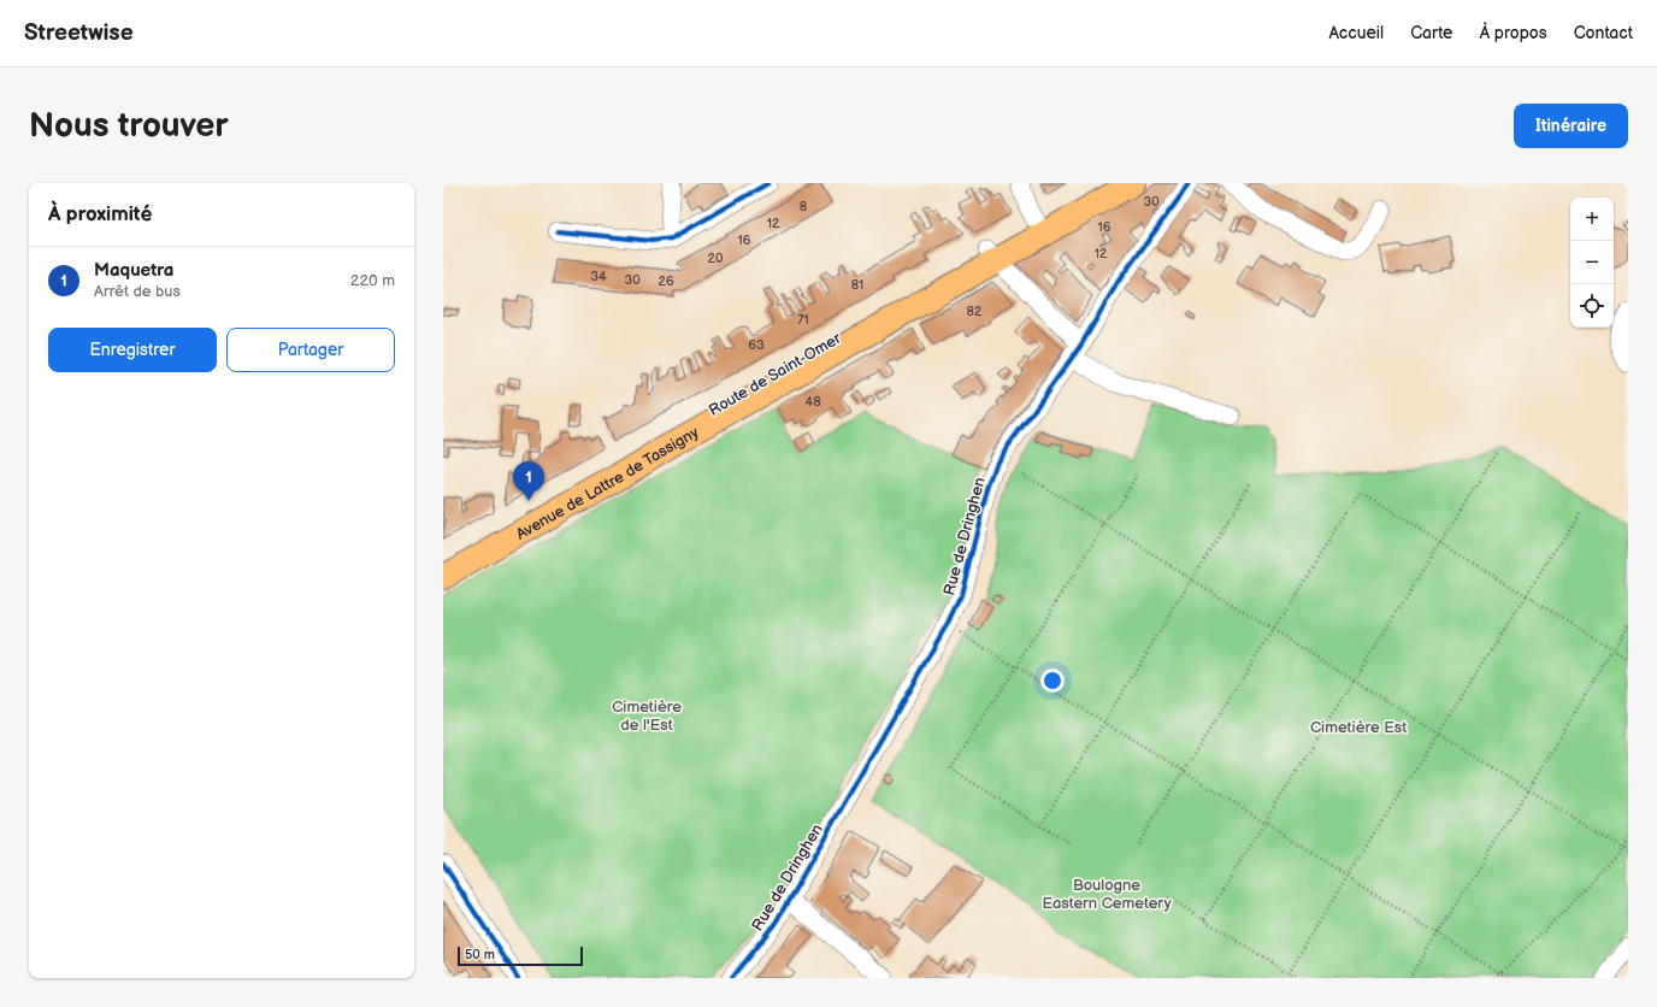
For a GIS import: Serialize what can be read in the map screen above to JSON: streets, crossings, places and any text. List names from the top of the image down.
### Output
{
  "streets": {
    "main road": ["Route de Saint-Omer", "Avenue de Lattre de Tassigny"],
    "street": ["Rue de Dringhen"]
  },
  "crossings": [
    ["Route de Saint-Omer", "Avenue de Lattre de Tassigny"]
  ],
  "parks": ["Cimetière de l'Est", "Cimetière Est", "Boulogne Eastern Cemetery"],
  "house_numbers": [
    "30",
    "8",
    "12",
    "16",
    "16",
    "12",
    "20",
    "34",
    "30",
    "26",
    "81",
    "82",
    "71",
    "63",
    "48"
  ],
  "scale_bar": "50 m",
  "page": {
    "header": "Streetwise",
    "nav": [
      "Accueil",
      "Carte",
      "À propos",
      "Contact"
    ],
    "buttons": [
      "Itinéraire",
      ["Enregistrer", "Partager"]
    ],
    "title": "Nous trouver",
    "heading": "À proximité",
    "map_buttons": ["+", "−"],
    "list": [
      {
        "mark": "1",
        "name": "Maquetra",
        "note": "Arrêt de bus",
        "value": "220 m"
      }
    ],
    "pins": "1",
    "scale": "50 m"
  }
}
